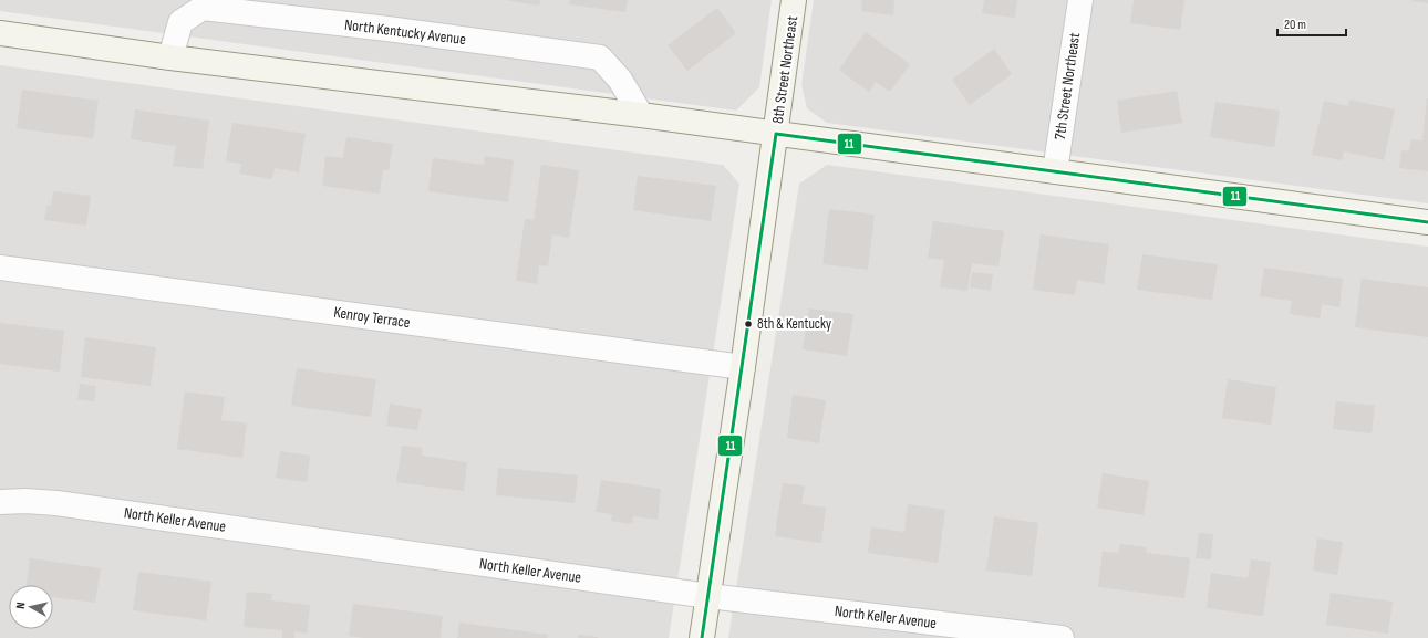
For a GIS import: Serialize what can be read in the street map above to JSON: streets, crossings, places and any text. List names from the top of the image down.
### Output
{
  "streets": {
    "main road": ["8th Street Northeast"],
    "street": [
      "North Kentucky Avenue",
      "7th Street Northeast",
      "Kenroy Terrace",
      "North Keller Avenue"
    ]
  },
  "crossings": [
    ["8th Street Northeast", "Kenroy Terrace"],
    ["8th Street Northeast", "North Keller Avenue"]
  ],
  "places": ["8th & Kentucky"],
  "lines": ["transit line 11"],
  "scale_bar": "20 m",
  "north": "left"
}
